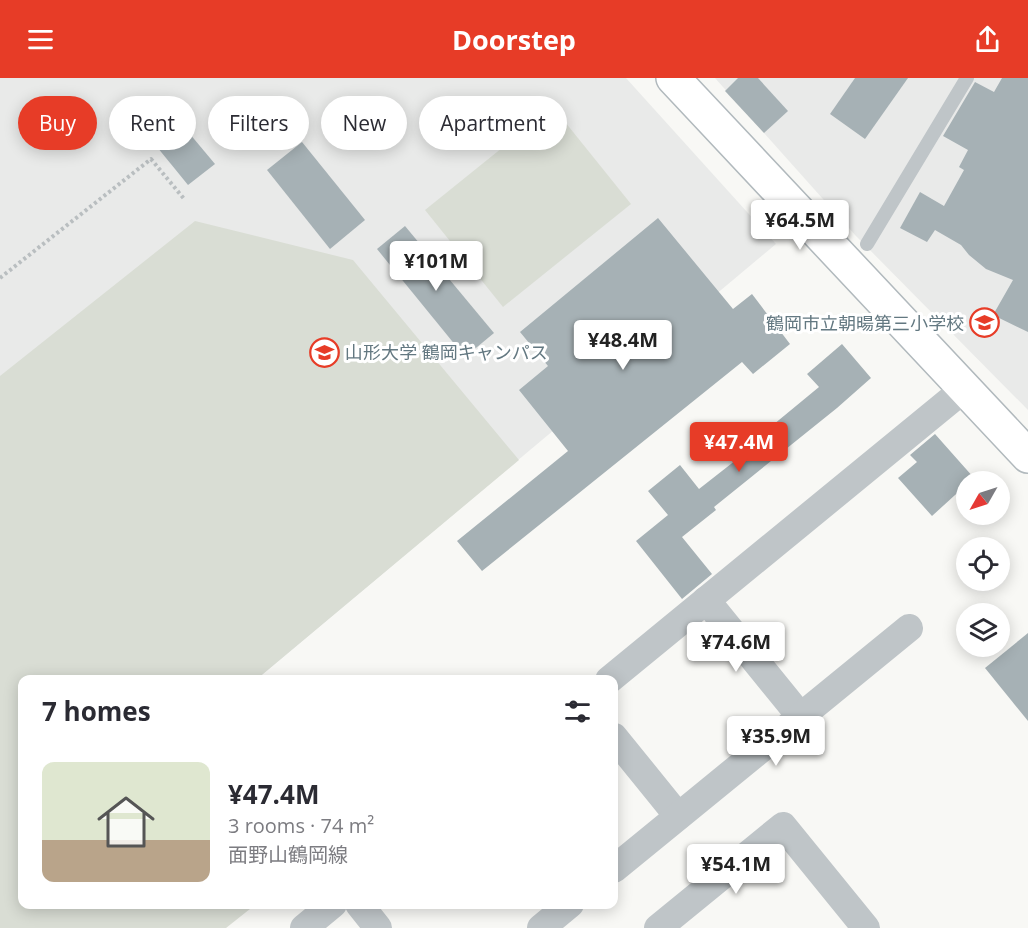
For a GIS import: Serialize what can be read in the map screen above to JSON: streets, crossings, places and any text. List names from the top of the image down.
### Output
{
  "places": {
    "school or university": ["鶴岡市立朝暘第三小学校", "山形大学 鶴岡キャンパス"]
  },
  "north": "bottom left",
  "page": {
    "header": "Doorstep",
    "chip": [
      "Buy",
      "Rent",
      "Filters",
      "New",
      "Apartment"
    ],
    "price": [
      "¥64.5M",
      "¥101M",
      "¥48.4M",
      "¥47.4M",
      "¥74.6M",
      "¥35.9M",
      "¥54.1M"
    ],
    "heading": "7 homes",
    "list": [
      {
        "name": "¥47.4M",
        "note": "3 rooms · 74 m² · 面野山鶴岡線"
      }
    ]
  }
}
